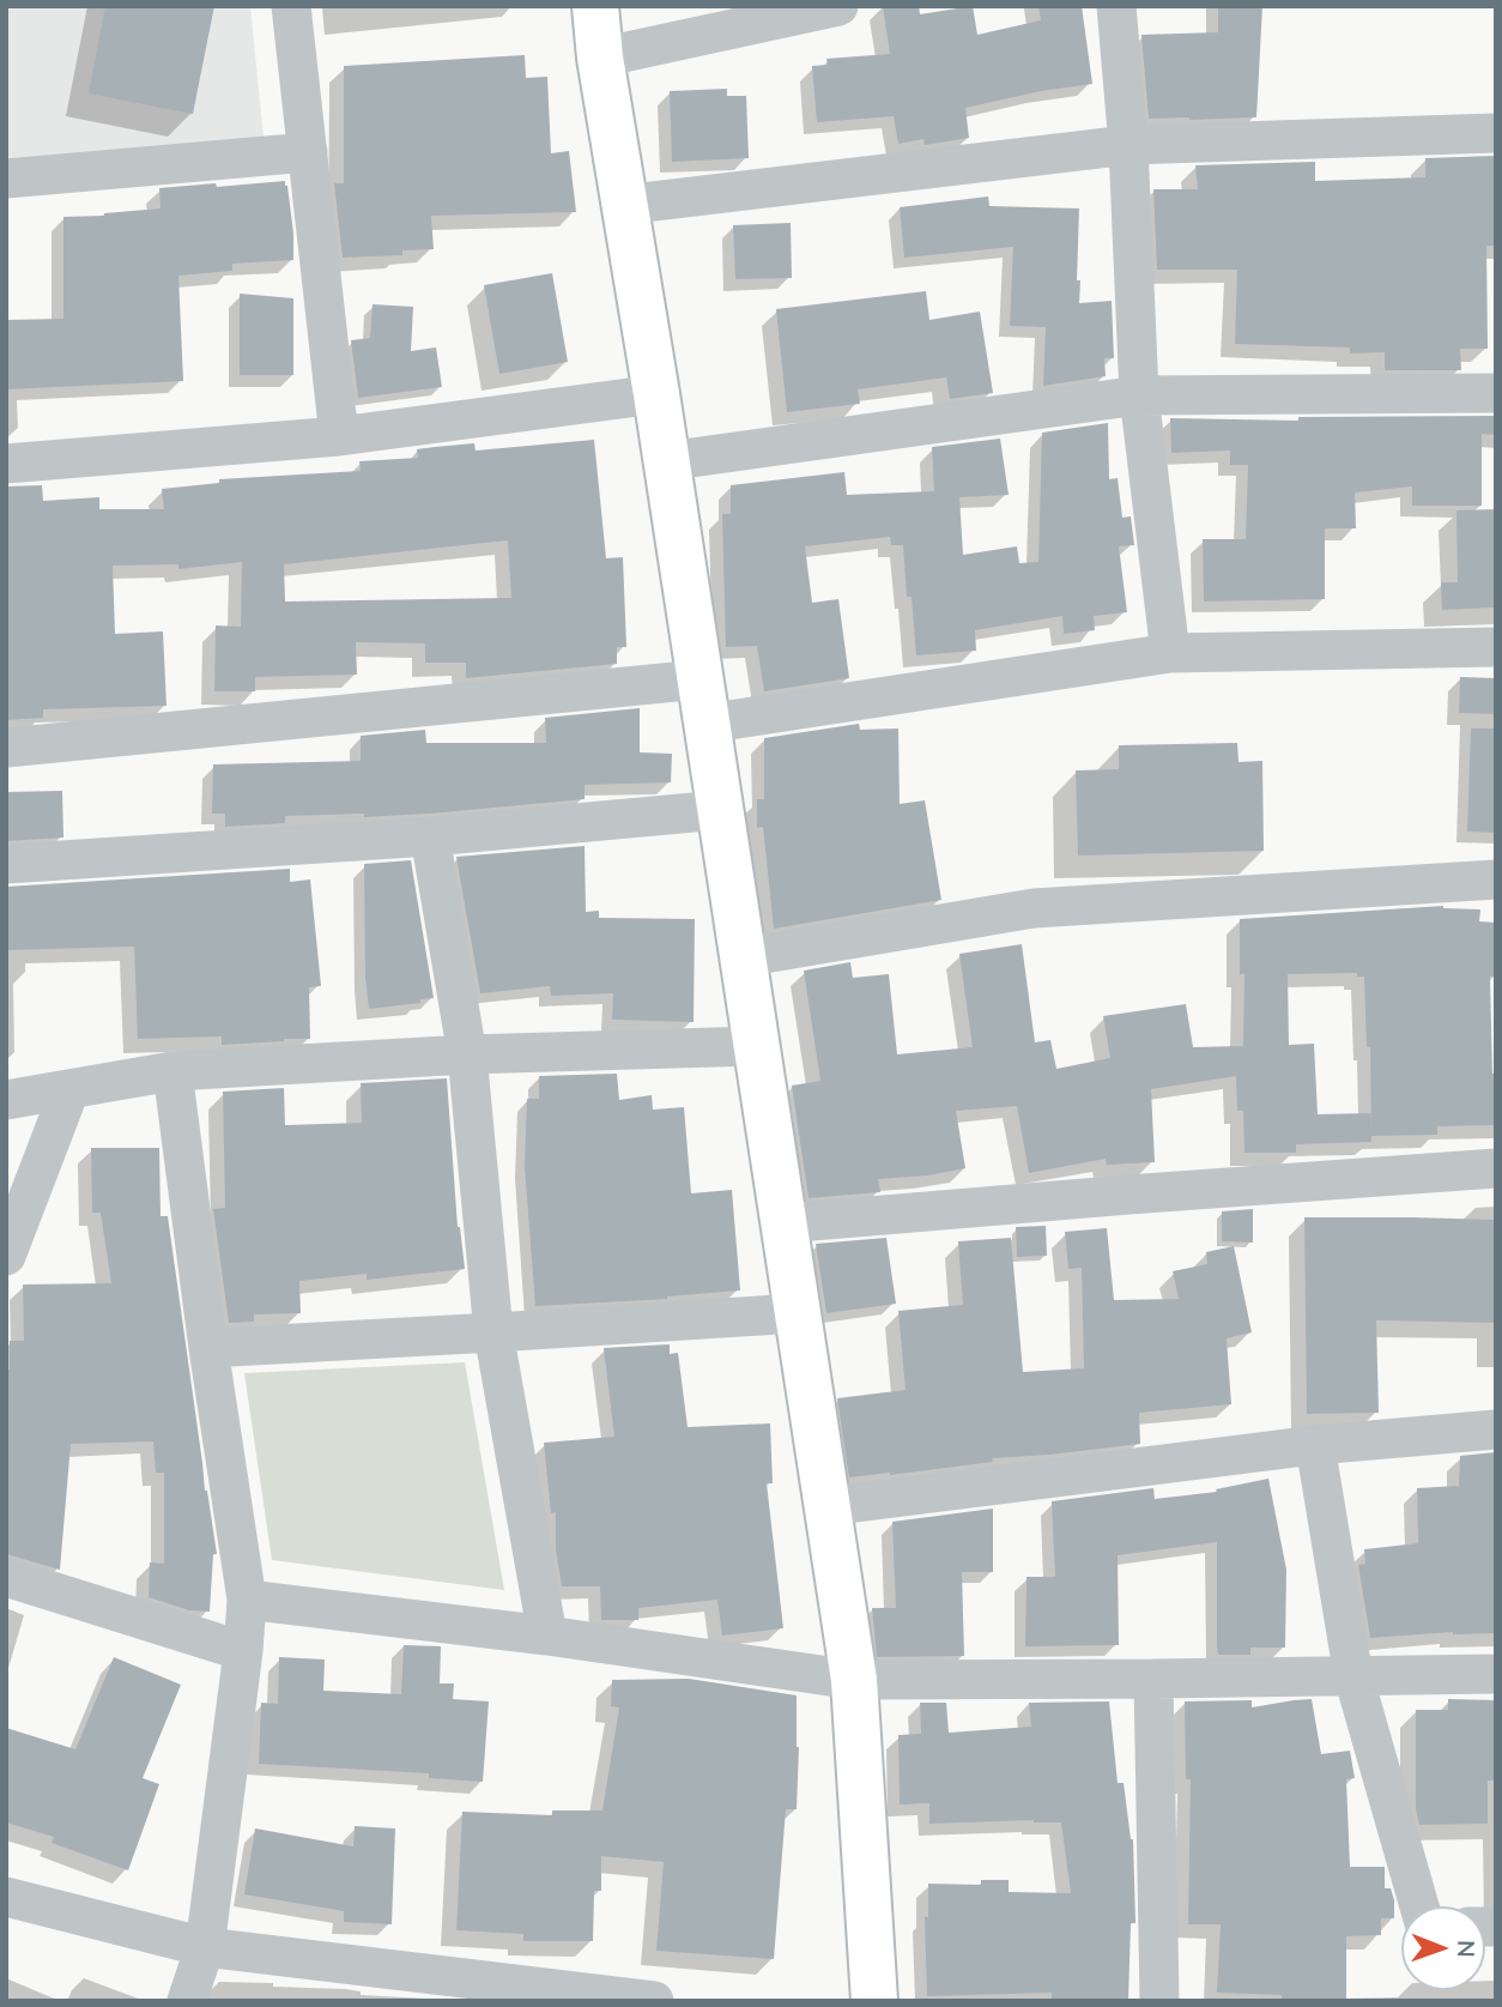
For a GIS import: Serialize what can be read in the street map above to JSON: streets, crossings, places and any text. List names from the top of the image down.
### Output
{
  "north": "right"
}
